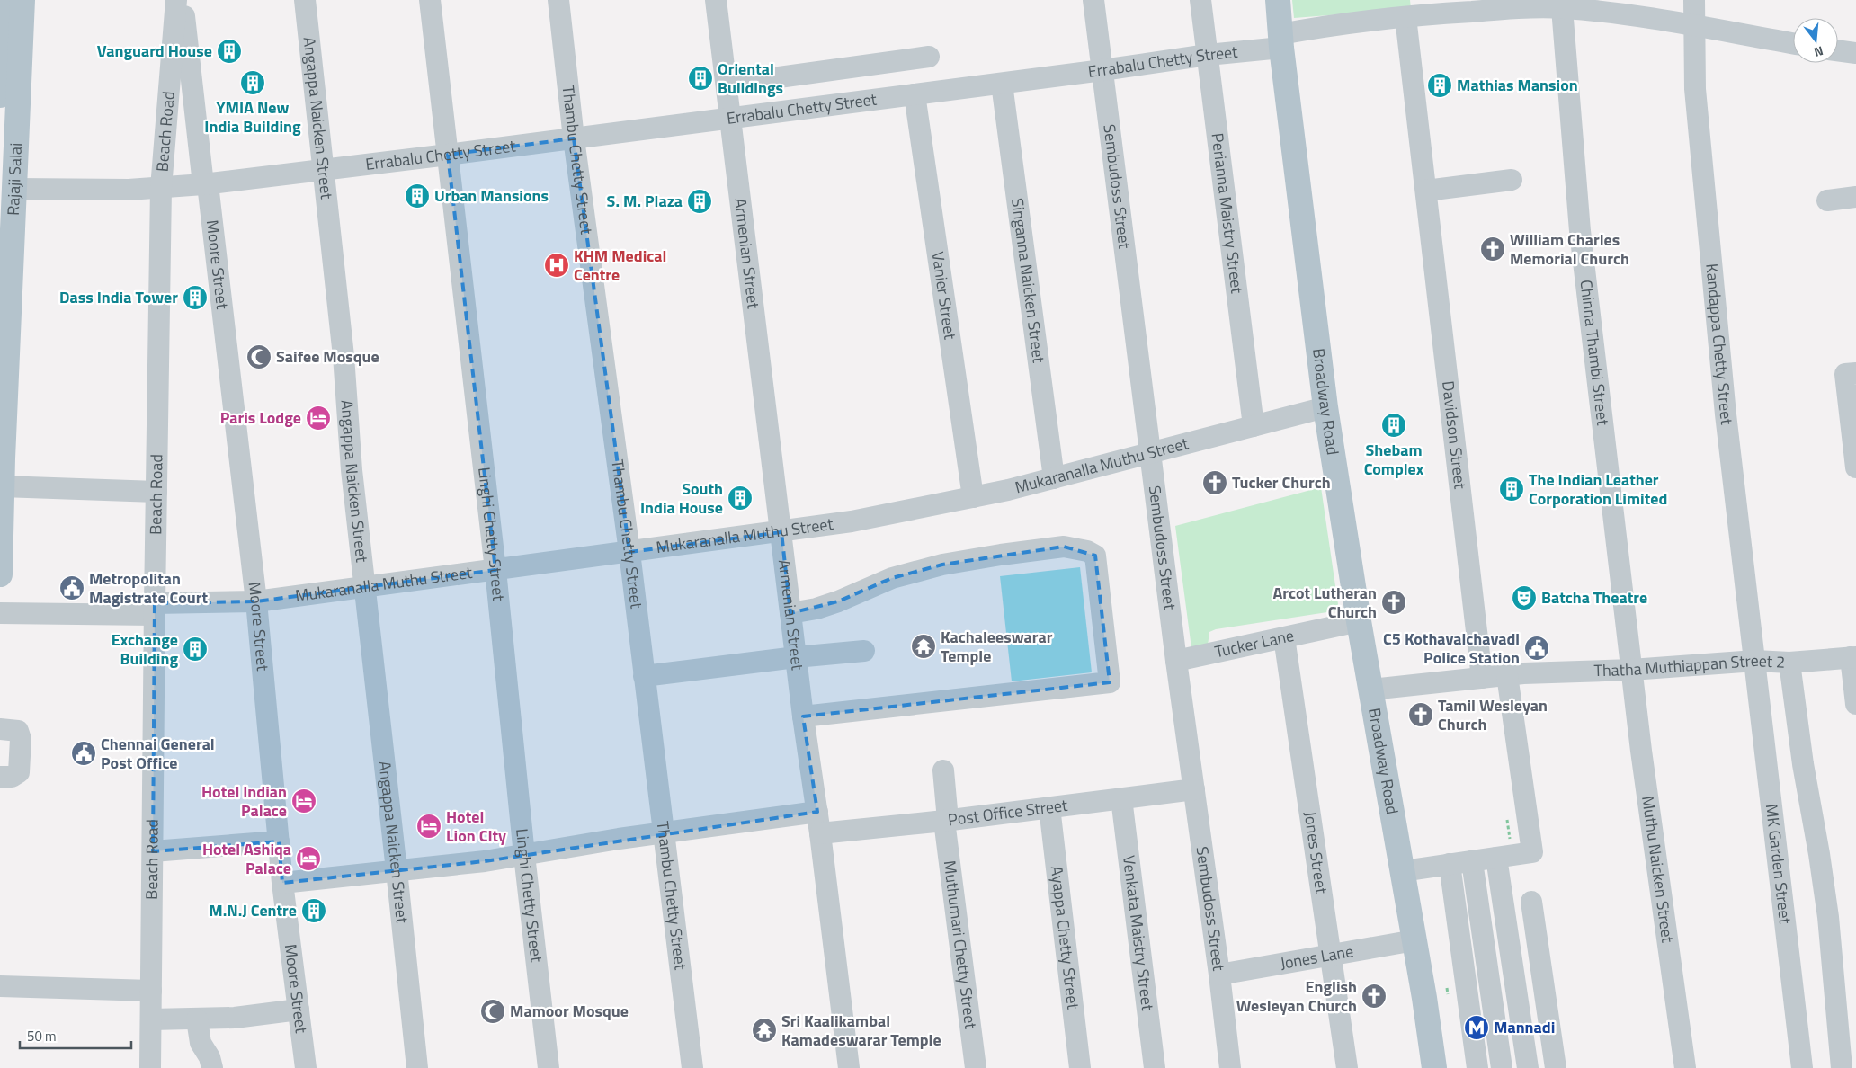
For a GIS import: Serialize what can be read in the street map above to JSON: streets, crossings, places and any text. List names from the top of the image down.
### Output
{
  "streets": {
    "main road": ["Rajaji Salai", "Broadway Road"],
    "street": [
      "Errabalu Chetty Street",
      "Angappa Naicken Street",
      "Beach Road",
      "Thambu Chetty Street",
      "Sembudoss Street",
      "Perianna Maistry Street",
      "Armenian Street",
      "Moore Street",
      "Singanna Naicken Street",
      "Vanier Street",
      "Kandappa Chetty Street",
      "Chinna Thambi Street",
      "Davidson Street",
      "Mukaranalla Muthu Street",
      "Linghi Chetty Street",
      "Tucker Lane",
      "Thatha Muthiappan Street 2",
      "Post Office Street",
      "Jones Street",
      "MK Garden Street",
      "Muthu Naicken Street",
      "Venkata Maistry Street",
      "Ayappa Chetty Street",
      "Muthumari Chetty Street",
      "Jones Lane"
    ]
  },
  "crossings": [
    ["Errabalu Chetty Street", "Angappa Naicken Street"],
    ["Errabalu Chetty Street", "Beach Road"],
    ["Errabalu Chetty Street", "Thambu Chetty Street"],
    ["Errabalu Chetty Street", "Rajaji Salai"],
    ["Errabalu Chetty Street", "Sembudoss Street"],
    ["Errabalu Chetty Street", "Perianna Maistry Street"],
    ["Errabalu Chetty Street", "Armenian Street"],
    ["Errabalu Chetty Street", "Moore Street"],
    ["Errabalu Chetty Street", "Singanna Naicken Street"],
    ["Errabalu Chetty Street", "Vanier Street"],
    ["Errabalu Chetty Street", "Kandappa Chetty Street"],
    ["Errabalu Chetty Street", "Chinna Thambi Street"],
    ["Errabalu Chetty Street", "Broadway Road"],
    ["Errabalu Chetty Street", "Davidson Street"],
    ["Errabalu Chetty Street", "Linghi Chetty Street"],
    ["Angappa Naicken Street", "Mukaranalla Muthu Street"],
    ["Beach Road", "Mukaranalla Muthu Street"],
    ["Thambu Chetty Street", "Mukaranalla Muthu Street"],
    ["Sembudoss Street", "Mukaranalla Muthu Street"],
    ["Sembudoss Street", "Tucker Lane"],
    ["Sembudoss Street", "Post Office Street"],
    ["Sembudoss Street", "Jones Lane"],
    ["Perianna Maistry Street", "Mukaranalla Muthu Street"],
    ["Armenian Street", "Mukaranalla Muthu Street"],
    ["Armenian Street", "Post Office Street"],
    ["Moore Street", "Mukaranalla Muthu Street"],
    ["Singanna Naicken Street", "Mukaranalla Muthu Street"],
    ["Vanier Street", "Mukaranalla Muthu Street"],
    ["Kandappa Chetty Street", "Thatha Muthiappan Street 2"],
    ["Kandappa Chetty Street", "MK Garden Street"],
    ["Chinna Thambi Street", "Thatha Muthiappan Street 2"],
    ["Chinna Thambi Street", "Muthu Naicken Street"],
    ["Broadway Road", "Mukaranalla Muthu Street"],
    ["Broadway Road", "Tucker Lane"],
    ["Broadway Road", "Thatha Muthiappan Street 2"],
    ["Broadway Road", "Jones Lane"],
    ["Davidson Street", "Thatha Muthiappan Street 2"],
    ["Mukaranalla Muthu Street", "Linghi Chetty Street"],
    ["Tucker Lane", "Jones Street"],
    ["Thatha Muthiappan Street 2", "MK Garden Street"],
    ["Thatha Muthiappan Street 2", "Muthu Naicken Street"],
    ["Post Office Street", "Venkata Maistry Street"],
    ["Post Office Street", "Ayappa Chetty Street"],
    ["Post Office Street", "Muthumari Chetty Street"],
    ["Jones Street", "Jones Lane"]
  ],
  "places": {
    "building": [
      "Vanguard House",
      "Oriental Buildings",
      "YMIA New India Building",
      "Mathias Mansion",
      "Urban Mansions",
      "S. M. Plaza",
      "Dass India Tower",
      "Shebam Complex",
      "The Indian Leather Corporation Limited",
      "South India House",
      "Exchange Building",
      "M.N.J Centre"
    ],
    "church": [
      "William Charles Memorial Church",
      "Tucker Church",
      "Arcot Lutheran Church",
      "Tamil Wesleyan Church",
      "English Wesleyan Church"
    ],
    "hospital": ["KHM Medical Centre"],
    "mosque": ["Saifee Mosque", "Mamoor Mosque"],
    "hotel": [
      "Paris Lodge",
      "Hotel Indian Palace",
      "Hotel Lion CIty",
      "Hotel Ashiqa Palace"
    ],
    "public building": ["Metropolitan Magistrate Court", "C5 Kothavalchavadi Police Station", "Chennai General Post Office"],
    "theatre": ["Batcha Theatre"],
    "temple": ["Kachaleeswarar Temple", "Sri Kaalikambal Kamadeswarar Temple"],
    "metro station": ["Mannadi"]
  },
  "scale_bar": "50 m",
  "north": "bottom"
}
